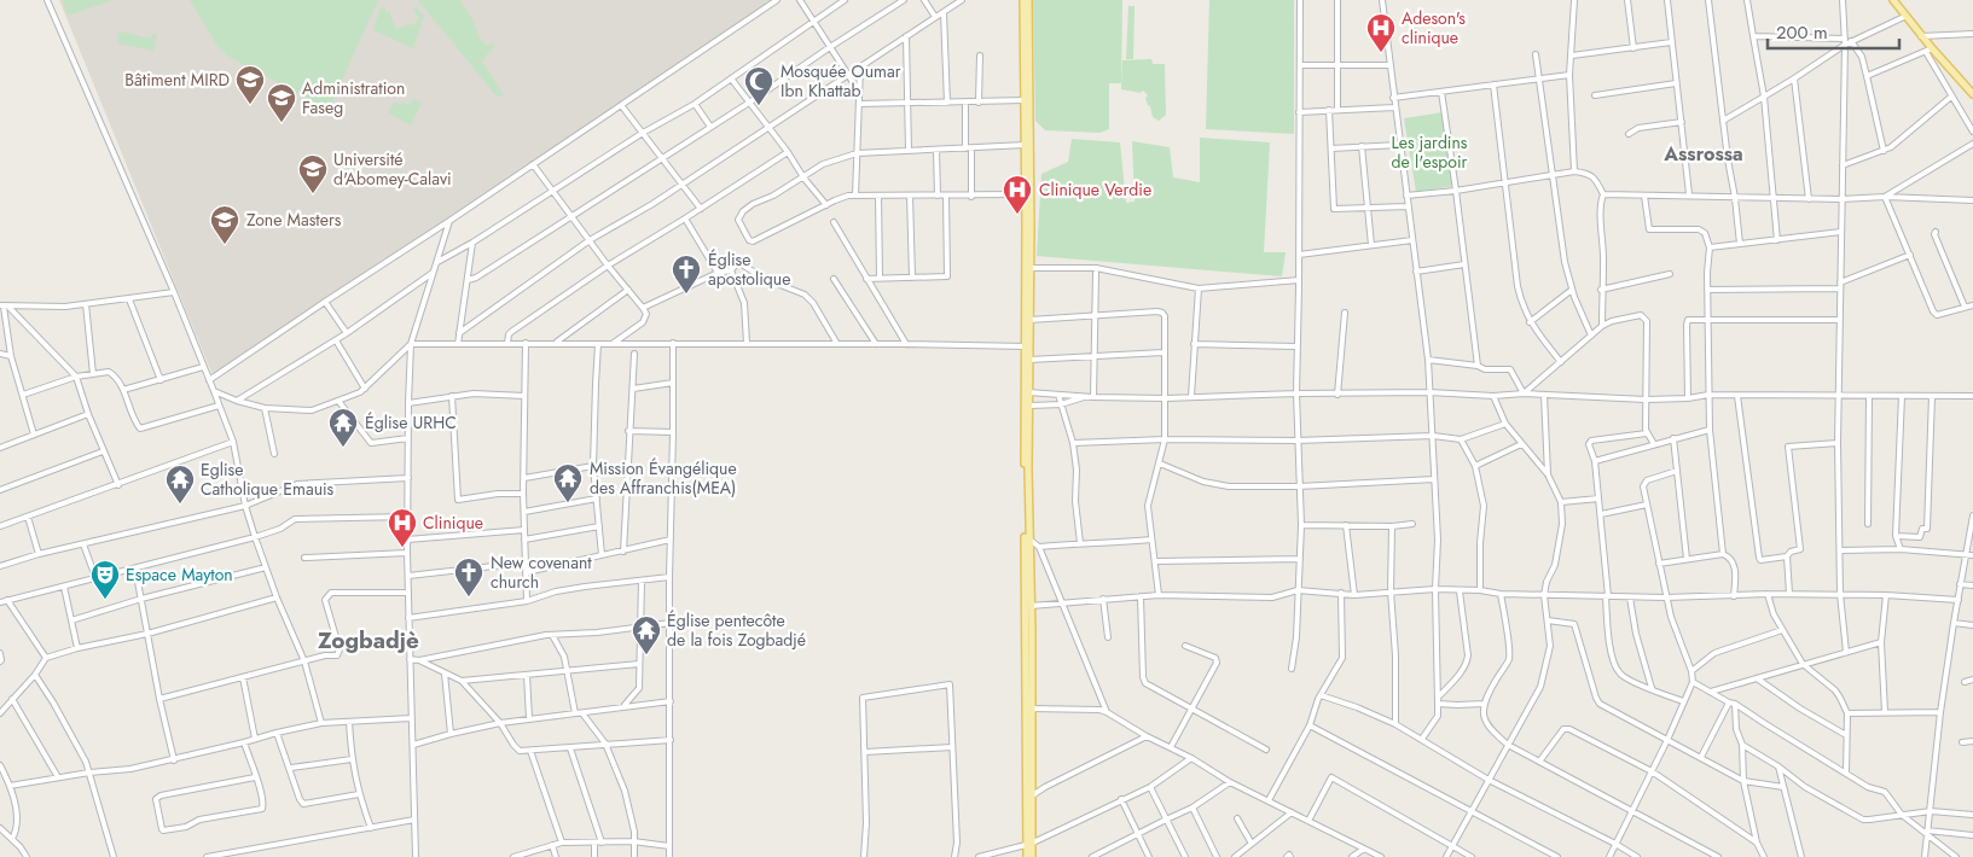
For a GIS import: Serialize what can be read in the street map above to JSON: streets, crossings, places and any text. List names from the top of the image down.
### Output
{
  "districts": ["Assrossa", "Zogbadjè"],
  "parks": ["Les jardins de l'espoir"],
  "places": {
    "hospital": ["Adeson's clinique", "Clinique Verdie", "Clinique"],
    "school or university": [
      "Bâtiment MIRD",
      "Administration Faseg",
      "Université d'Abomey-Calavi",
      "Zone Masters"
    ],
    "mosque": ["Mosquée Oumar Ibn Khattab"],
    "church": ["Église apostolique", "New covenant church"],
    "temple": [
      "Église URHC",
      "Mission Évangélique des Affranchis(MEA)",
      "Eglise Catholique Emauis",
      "Église pentecôte de la fois Zogbadjé"
    ],
    "theatre": ["Espace Mayton"]
  },
  "scale_bar": "200 m"
}
